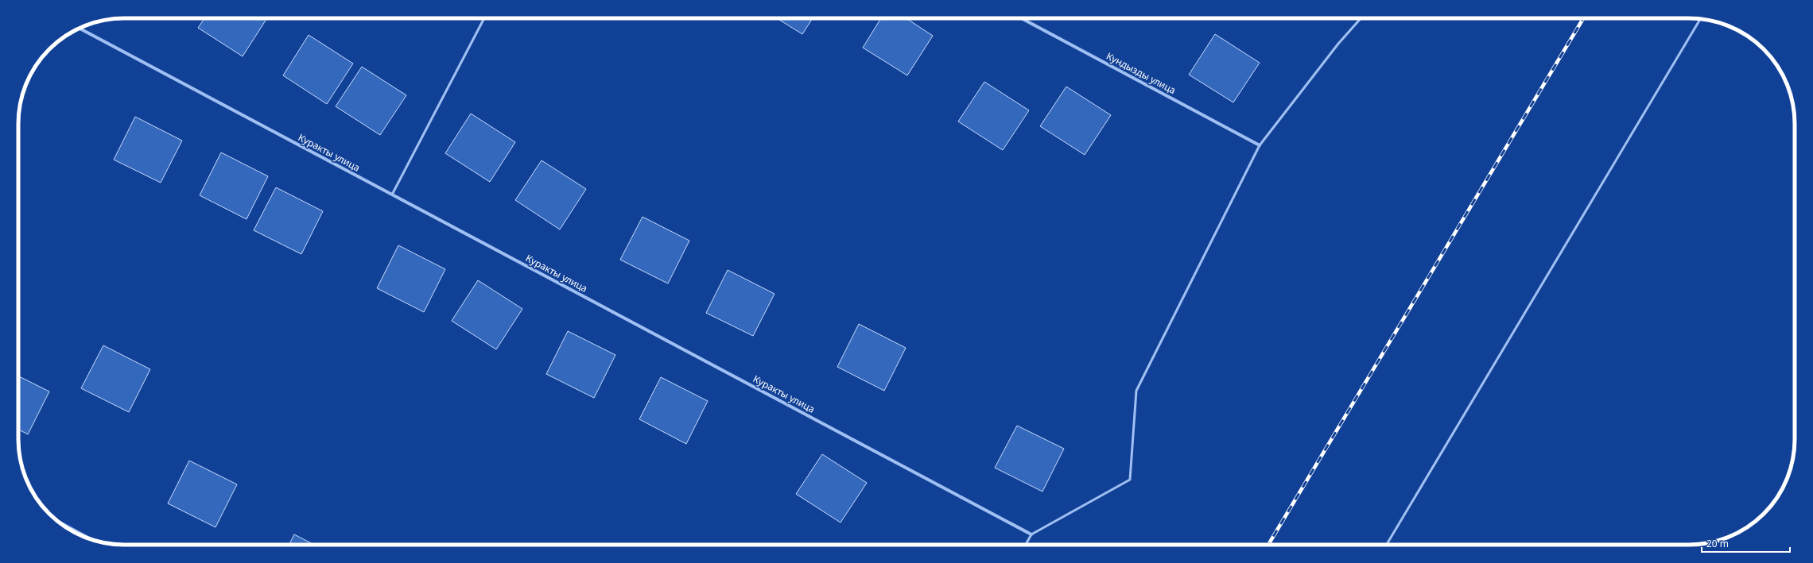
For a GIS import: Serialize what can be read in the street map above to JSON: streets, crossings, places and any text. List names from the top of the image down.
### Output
{
  "streets": {
    "street": ["Кундызды улица", "Куракты улица"]
  },
  "scale_bar": "20 m"
}
